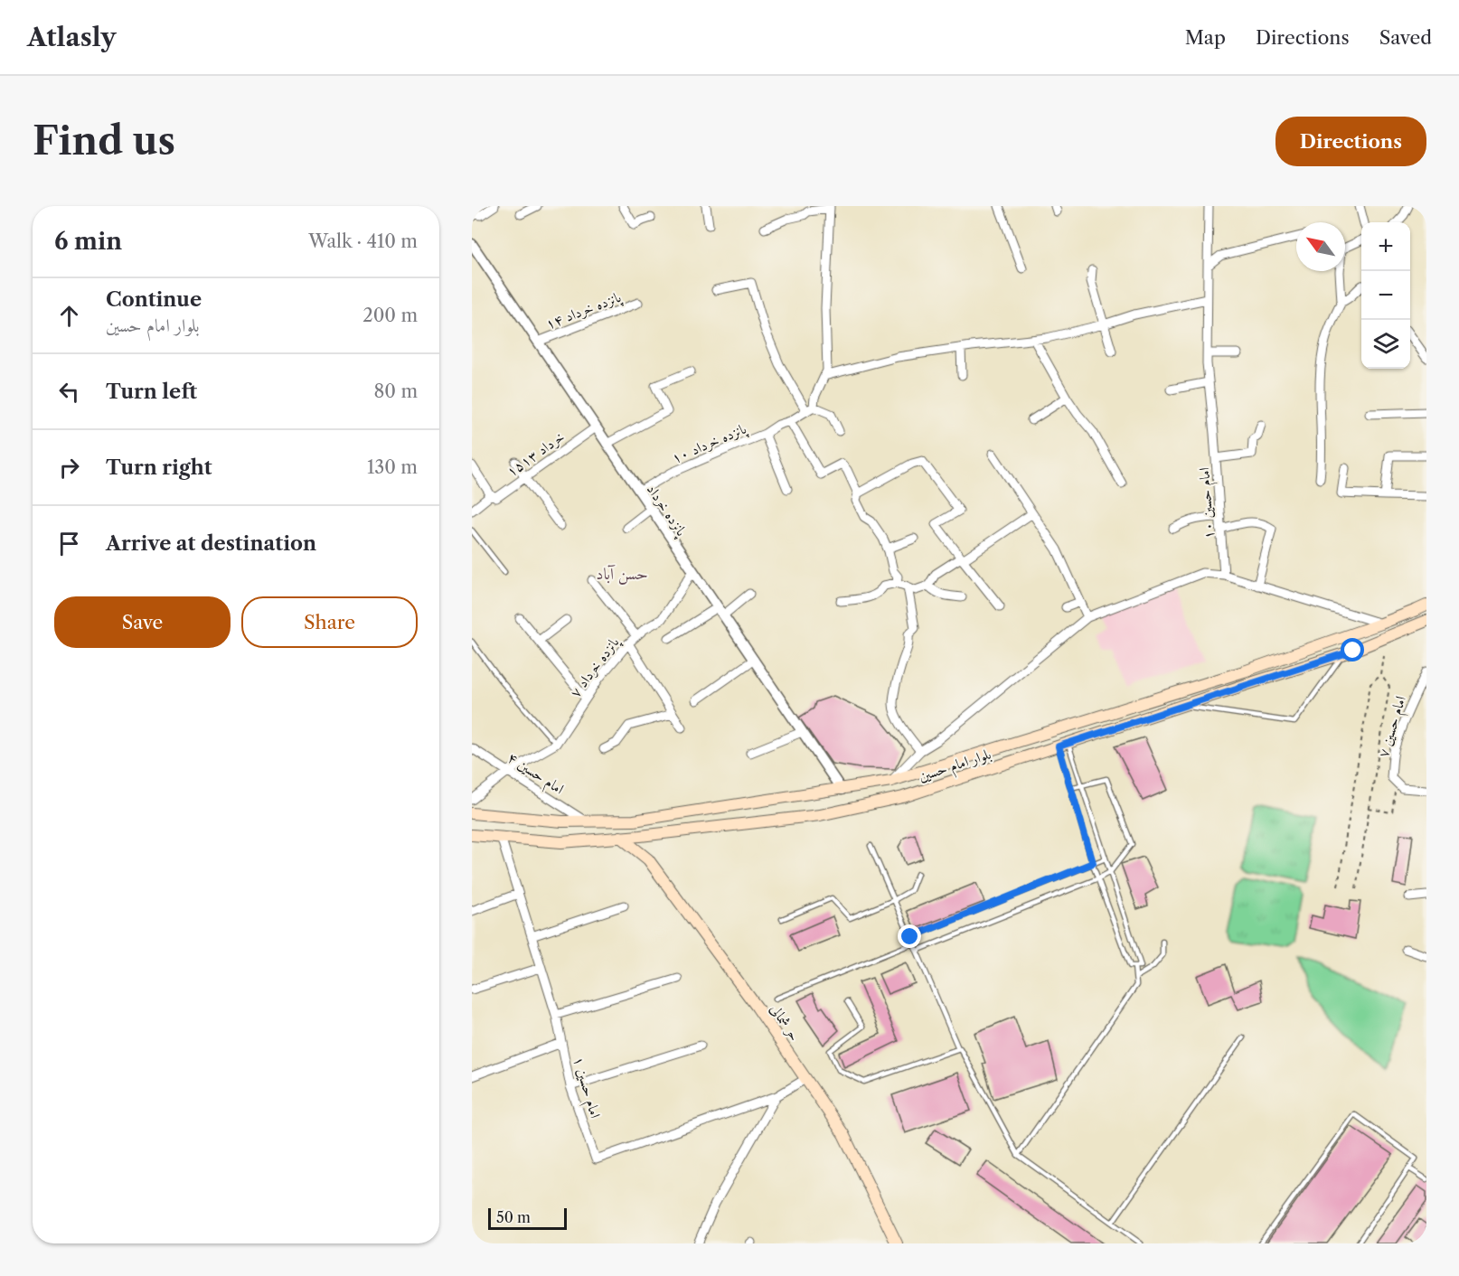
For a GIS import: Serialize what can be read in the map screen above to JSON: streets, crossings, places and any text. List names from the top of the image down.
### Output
{
  "streets": {
    "main road": ["بلوار امام حسین", "حر شمالی"],
    "street": [
      "پانزده خرداد ۱۴",
      "پانزده خرداد ۱۰",
      "۱۵خرداد ۱۳",
      "امام حسین ۱۰",
      "پانزده خرداد",
      "پانزده خرداد ۷",
      "امام حسین ۷",
      "امام حسین ۴",
      "امام حسین ۱"
    ]
  },
  "crossings": [
    ["پانزده خرداد ۱۴", "پانزده خرداد"],
    ["پانزده خرداد ۱۰", "پانزده خرداد"],
    ["۱۵خرداد ۱۳", "پانزده خرداد"],
    ["پانزده خرداد", "پانزده خرداد ۷"],
    ["پانزده خرداد", "بلوار امام حسین"],
    ["پانزده خرداد ۷", "امام حسین ۴"],
    ["بلوار امام حسین", "امام حسین ۴"],
    ["بلوار امام حسین", "حر شمالی"],
    ["بلوار امام حسین", "امام حسین ۱"]
  ],
  "districts": ["حسن آباد"],
  "scale_bar": "50 m",
  "north": "top left",
  "page": {
    "header": "Atlasly",
    "nav": ["Map", "Directions", "Saved"],
    "buttons": [
      "Directions",
      ["Save", "Share"]
    ],
    "title": "Find us",
    "heading": ["6 min", "Walk · 410 m"],
    "map_buttons": ["+", "−"],
    "list": [
      ["Continue", "بلوار امام حسین", "200 m"],
      ["Turn left", "80 m"],
      ["Turn right", "130 m"],
      "Arrive at destination"
    ],
    "scale": "50 m"
  }
}
